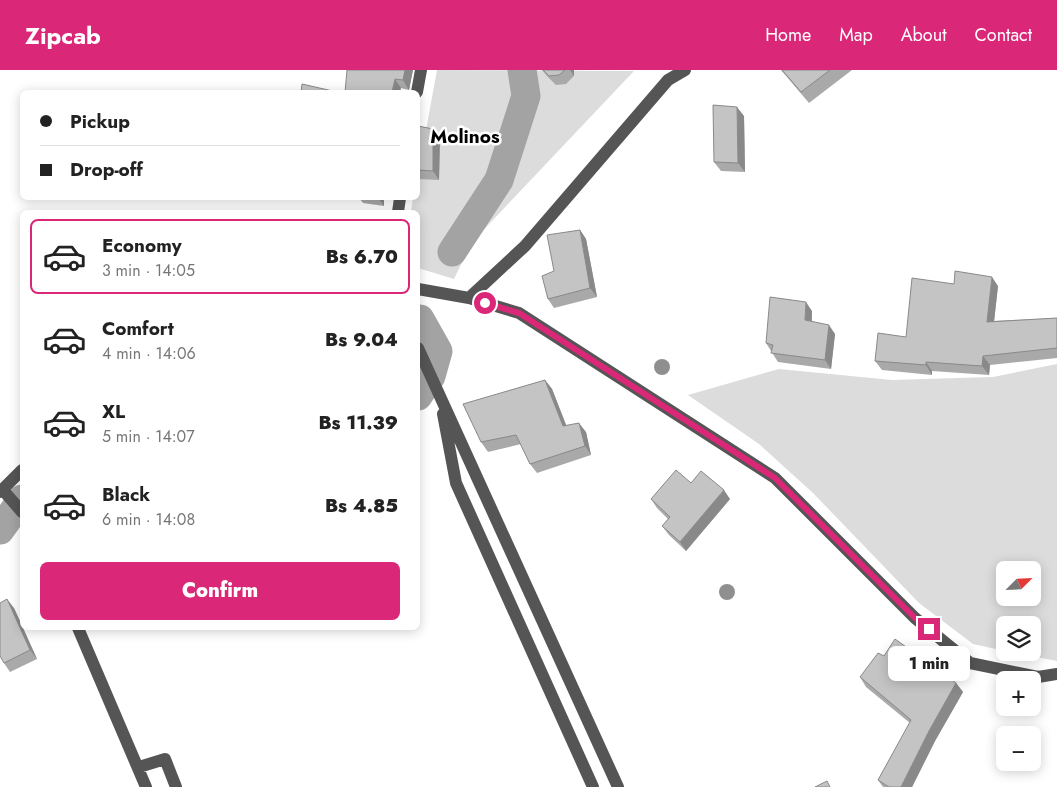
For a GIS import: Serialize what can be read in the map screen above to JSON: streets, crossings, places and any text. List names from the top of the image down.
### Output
{
  "districts": ["Molinos"],
  "north": "top right",
  "page": {
    "header": "Zipcab",
    "nav": [
      "Home",
      "Map",
      "About",
      "Contact"
    ],
    "banner": ["Pickup", "Drop-off"],
    "list": [
      {
        "name": "Economy",
        "note": "3 min · 14:05",
        "value": "Bs 6.70"
      },
      {
        "name": "Comfort",
        "note": "4 min · 14:06",
        "value": "Bs 9.04"
      },
      {
        "name": "XL",
        "note": "5 min · 14:07",
        "value": "Bs 11.39"
      },
      {
        "name": "Black",
        "note": "6 min · 14:08",
        "value": "Bs 4.85"
      }
    ],
    "buttons": "Confirm",
    "map_buttons": ["+", "−"],
    "bubble": "1 min"
  }
}
